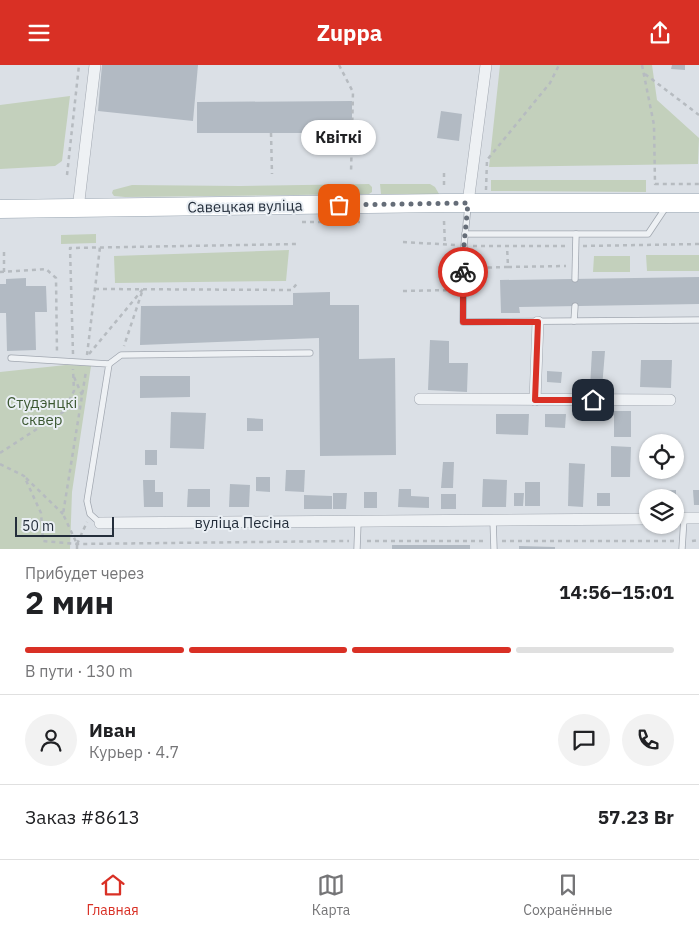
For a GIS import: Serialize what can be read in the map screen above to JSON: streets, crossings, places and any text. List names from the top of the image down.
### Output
{
  "streets": {
    "main road": ["Савецкая вуліца"],
    "street": ["вуліца Песіна"]
  },
  "parks": ["Студэнцкі сквер"],
  "places": ["Квіткі"],
  "scale_bar": "50 m",
  "page": {
    "header": "Zuppa",
    "bubble": "Квіткі",
    "scale": "50 m",
    "heading": ["2 мин", "Прибудет через", "14:56–15:01"],
    "panel": [
      "Иван",
      "Курьер · 4.7",
      "Заказ #8613",
      "57.23 Br"
    ],
    "bar": "В пути · 130 m",
    "tabs": ["Главная", "Карта", "Сохранённые"]
  }
}
